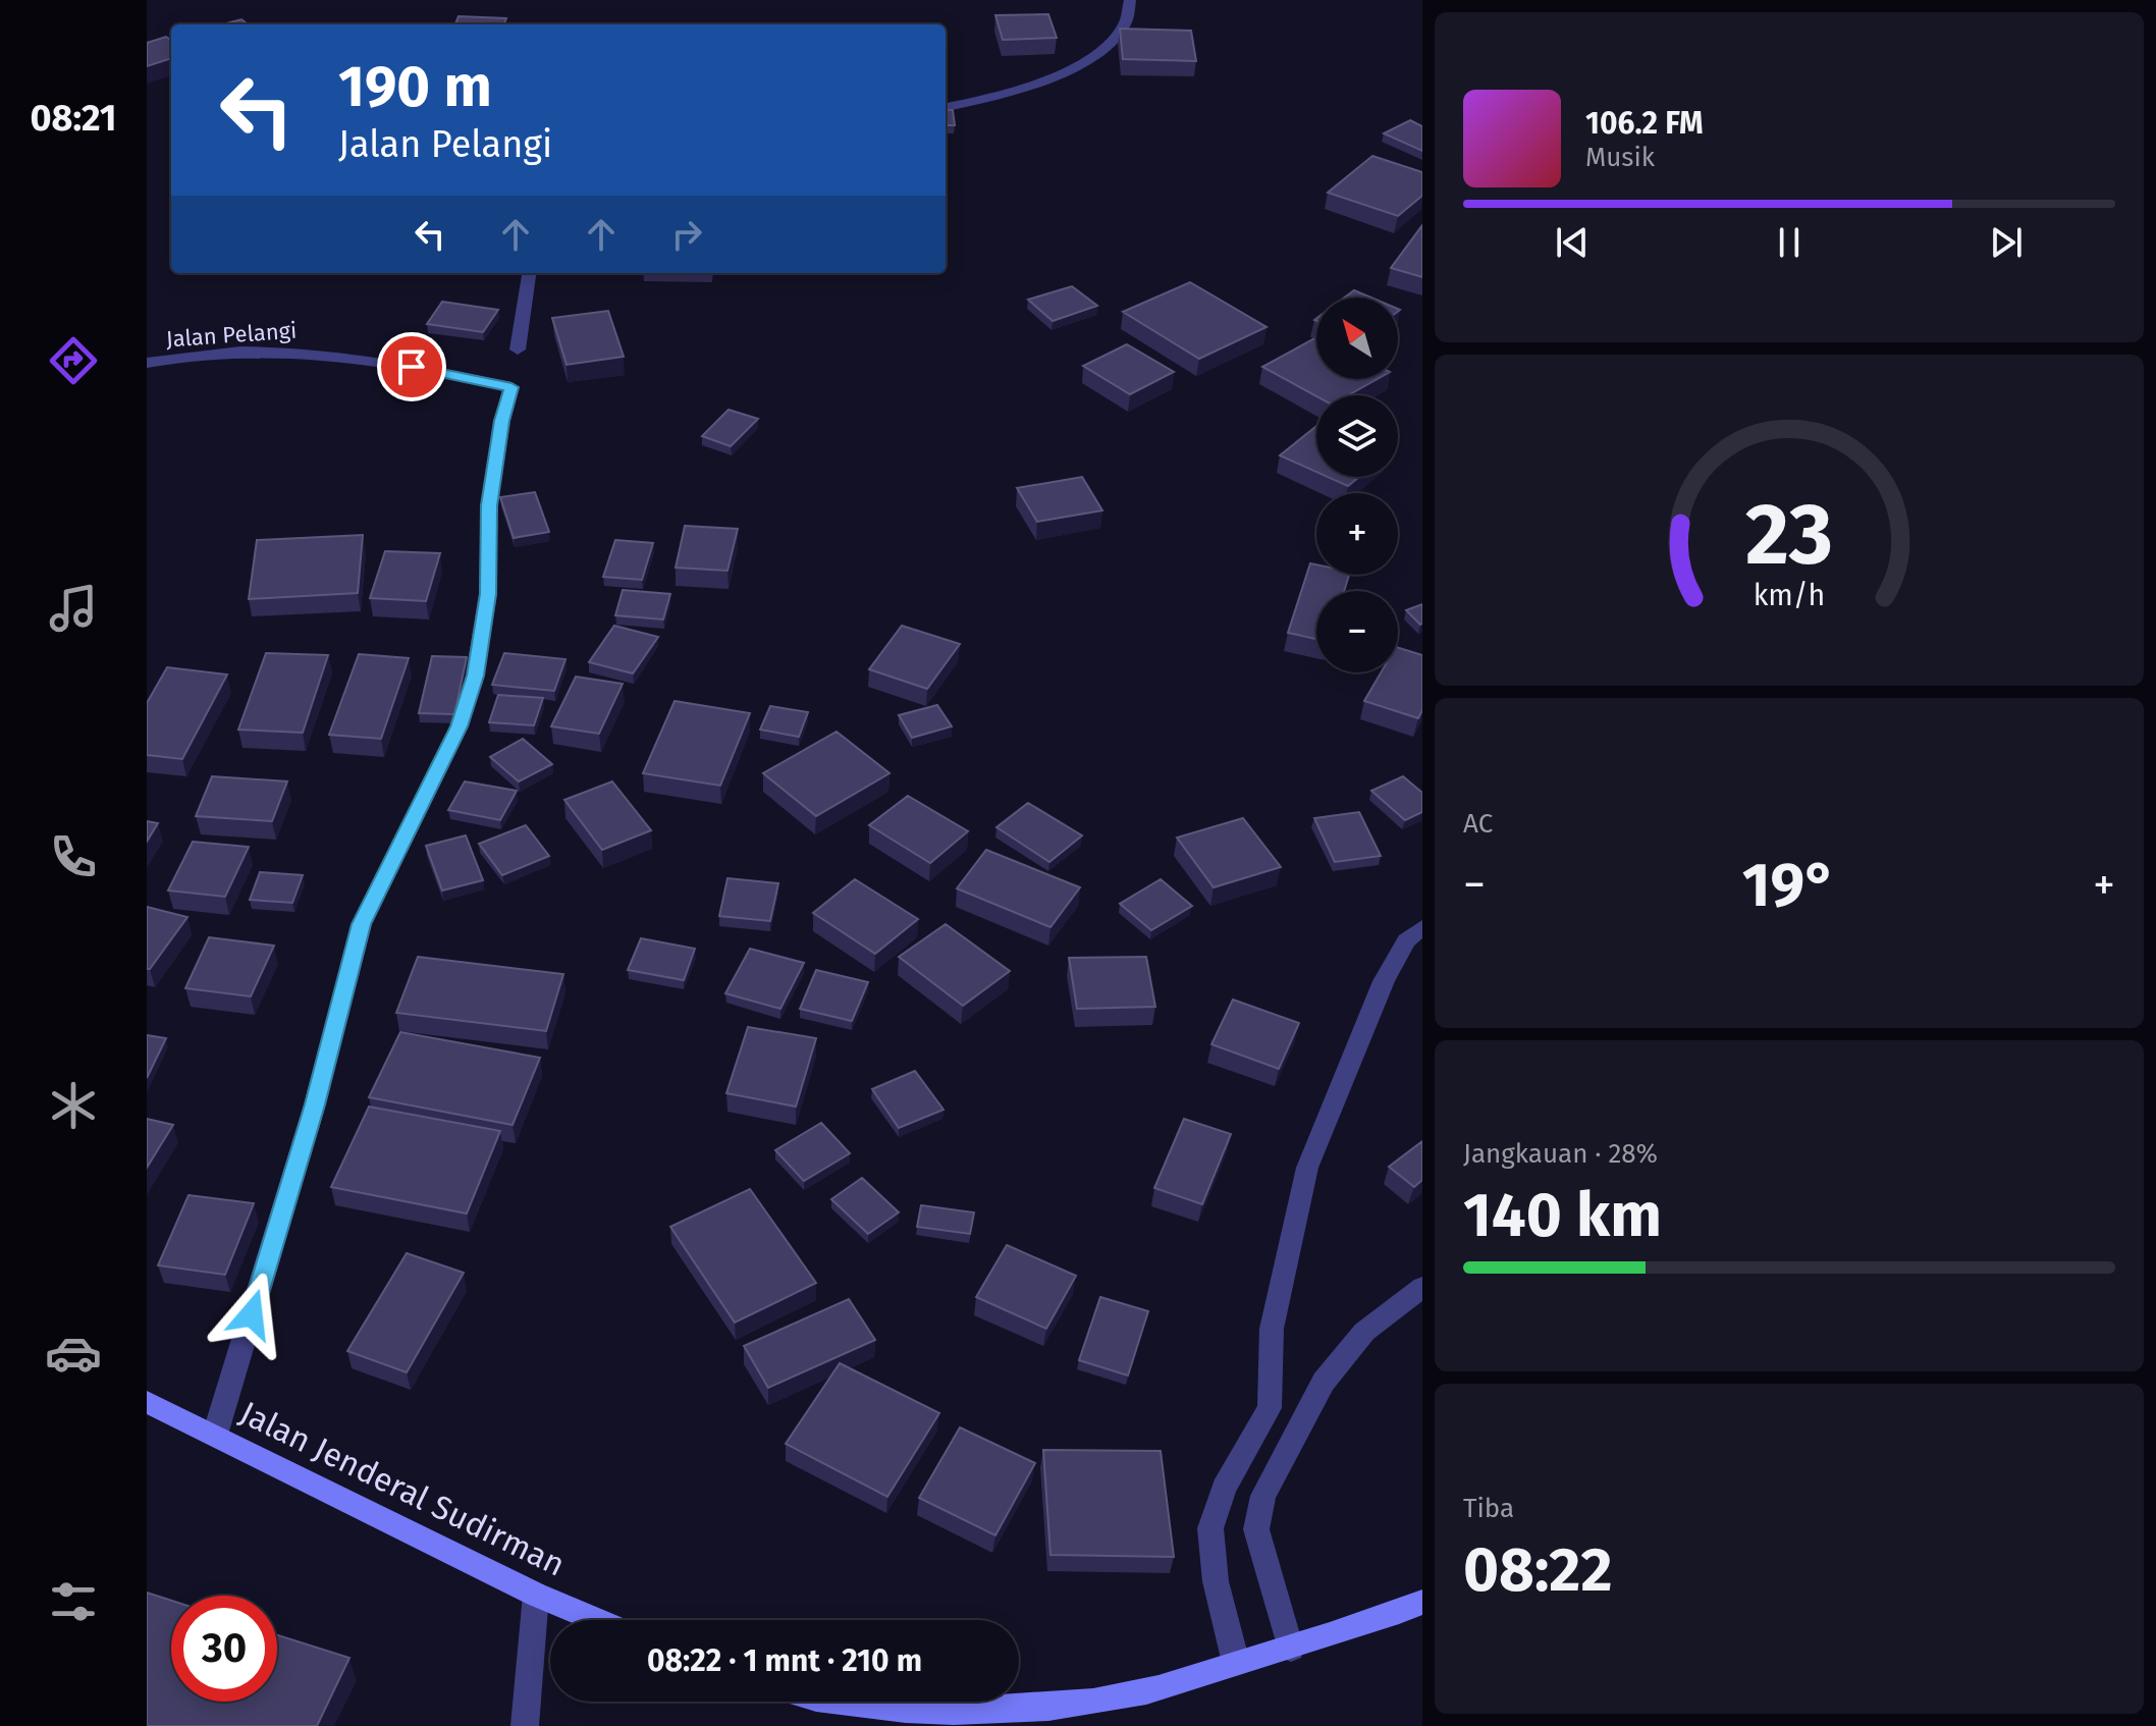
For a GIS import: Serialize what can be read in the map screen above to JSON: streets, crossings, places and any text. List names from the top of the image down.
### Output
{
  "streets": {
    "main road": ["Jalan Jenderal Sudirman"],
    "street": ["Jalan Pelangi"]
  },
  "crossings": [
    ["Jalan Pelangi", "Jalan Jenderal Sudirman"]
  ],
  "north": "top left",
  "page": {
    "tabs": "08:21",
    "turn": ["190 m", "Jalan Pelangi"],
    "song": ["106.2 FM", "Musik"],
    "map_buttons": ["+", "−"],
    "tile": [
      "AC",
      ["Jangkauan · 28%", "140 km"],
      ["Tiba", "08:22"]
    ],
    "heat": ["−", "19°", "+"],
    "limit": "30",
    "trip": "08:22 · 1 mnt · 210 m",
    "gauge": ["23", "km/h"]
  }
}
